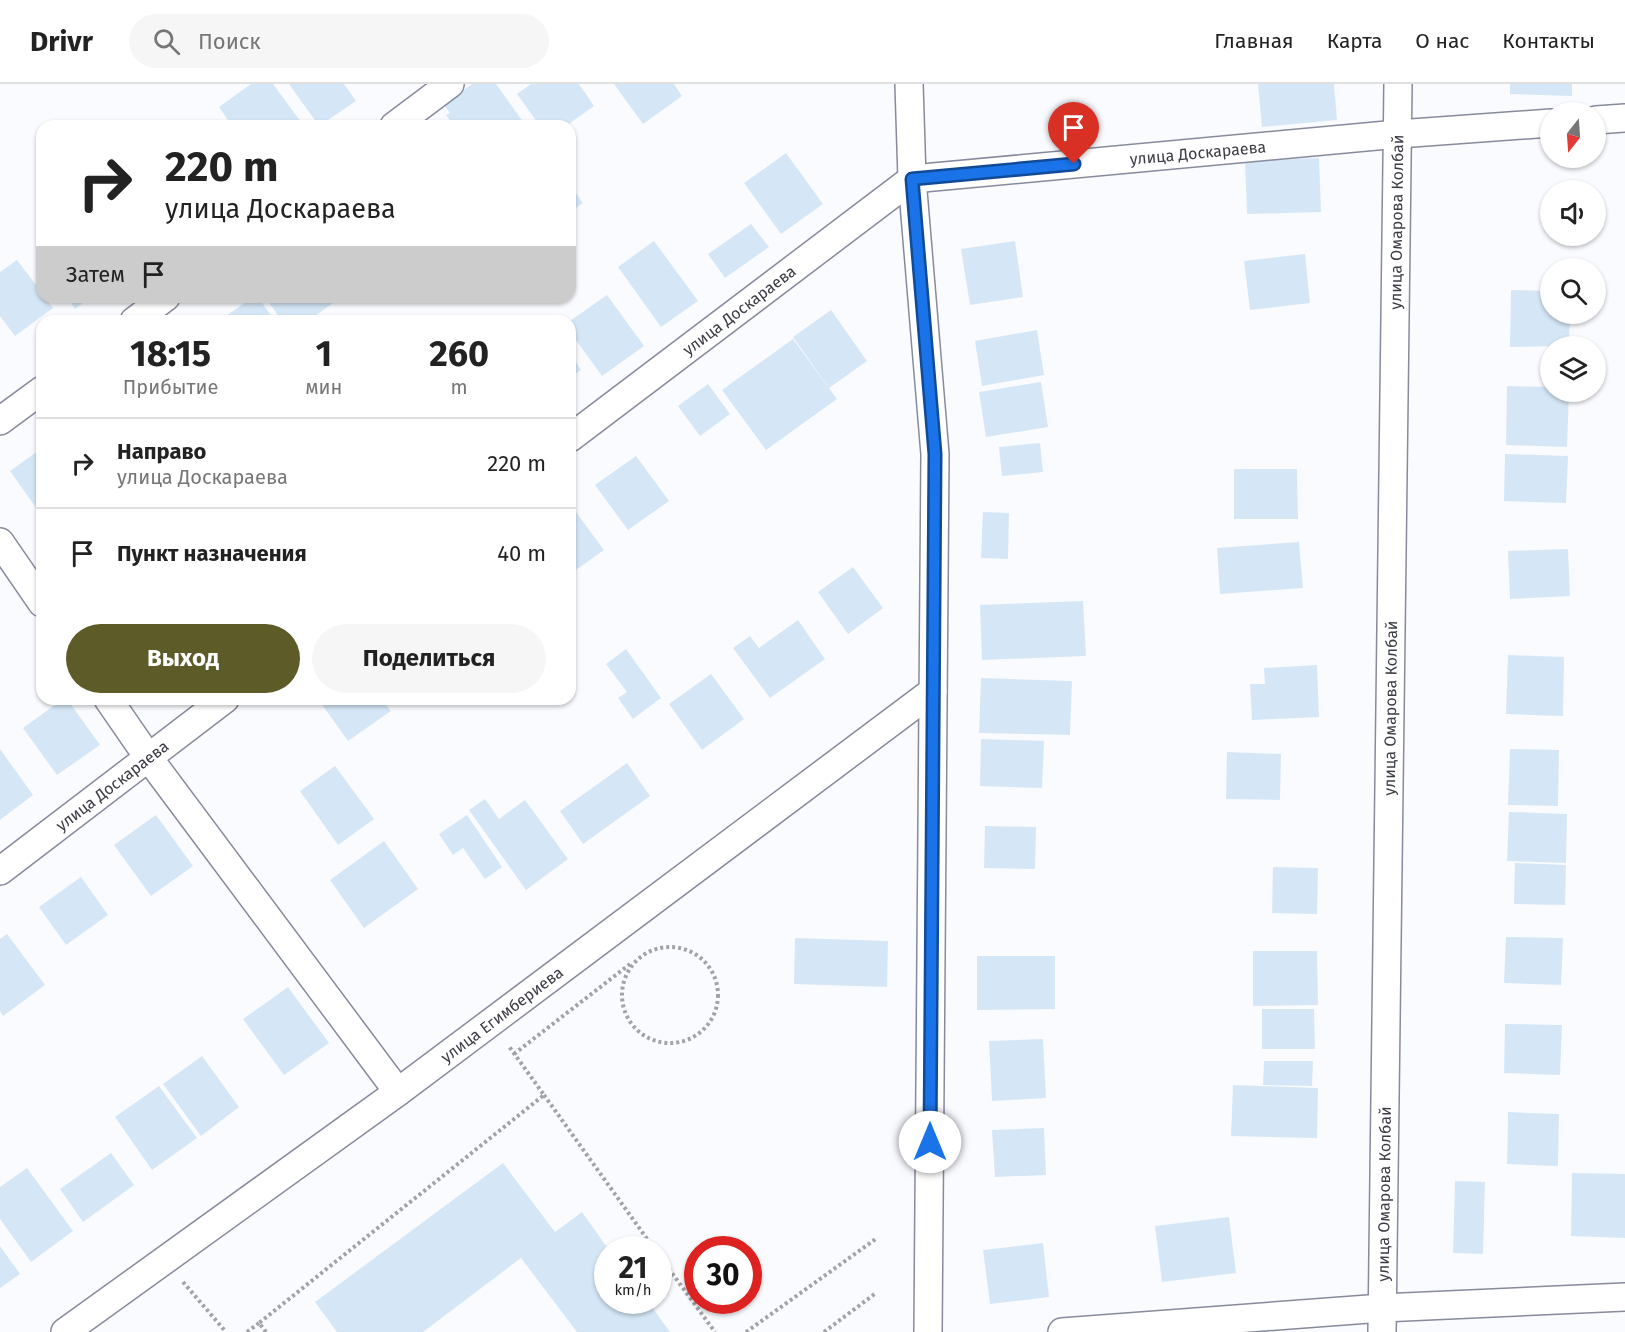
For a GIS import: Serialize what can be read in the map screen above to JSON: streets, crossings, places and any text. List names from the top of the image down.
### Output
{
  "streets": {
    "street": ["улица Доскараева", "улица Омарова Колбай", "улица Егимбериева"]
  },
  "crossings": [
    ["улица Доскараева", "улица Омарова Колбай"]
  ],
  "north": "bottom",
  "page": {
    "header": "Drivr",
    "search": "Поиск",
    "nav": [
      "Главная",
      "Карта",
      "О нас",
      "Контакты"
    ],
    "turn": ["220 m", "улица Доскараева"],
    "then": "Затем",
    "eta": [
      "18:15",
      "Прибытие",
      "1",
      "мин",
      "260",
      "m"
    ],
    "list": [
      {
        "name": "Направо",
        "note": "улица Доскараева",
        "value": "220 m"
      },
      {
        "name": "Пункт назначения",
        "value": "40 m"
      }
    ],
    "buttons": ["Выход", "Поделиться"],
    "speed": "21 km/h",
    "limit": "30"
  }
}
